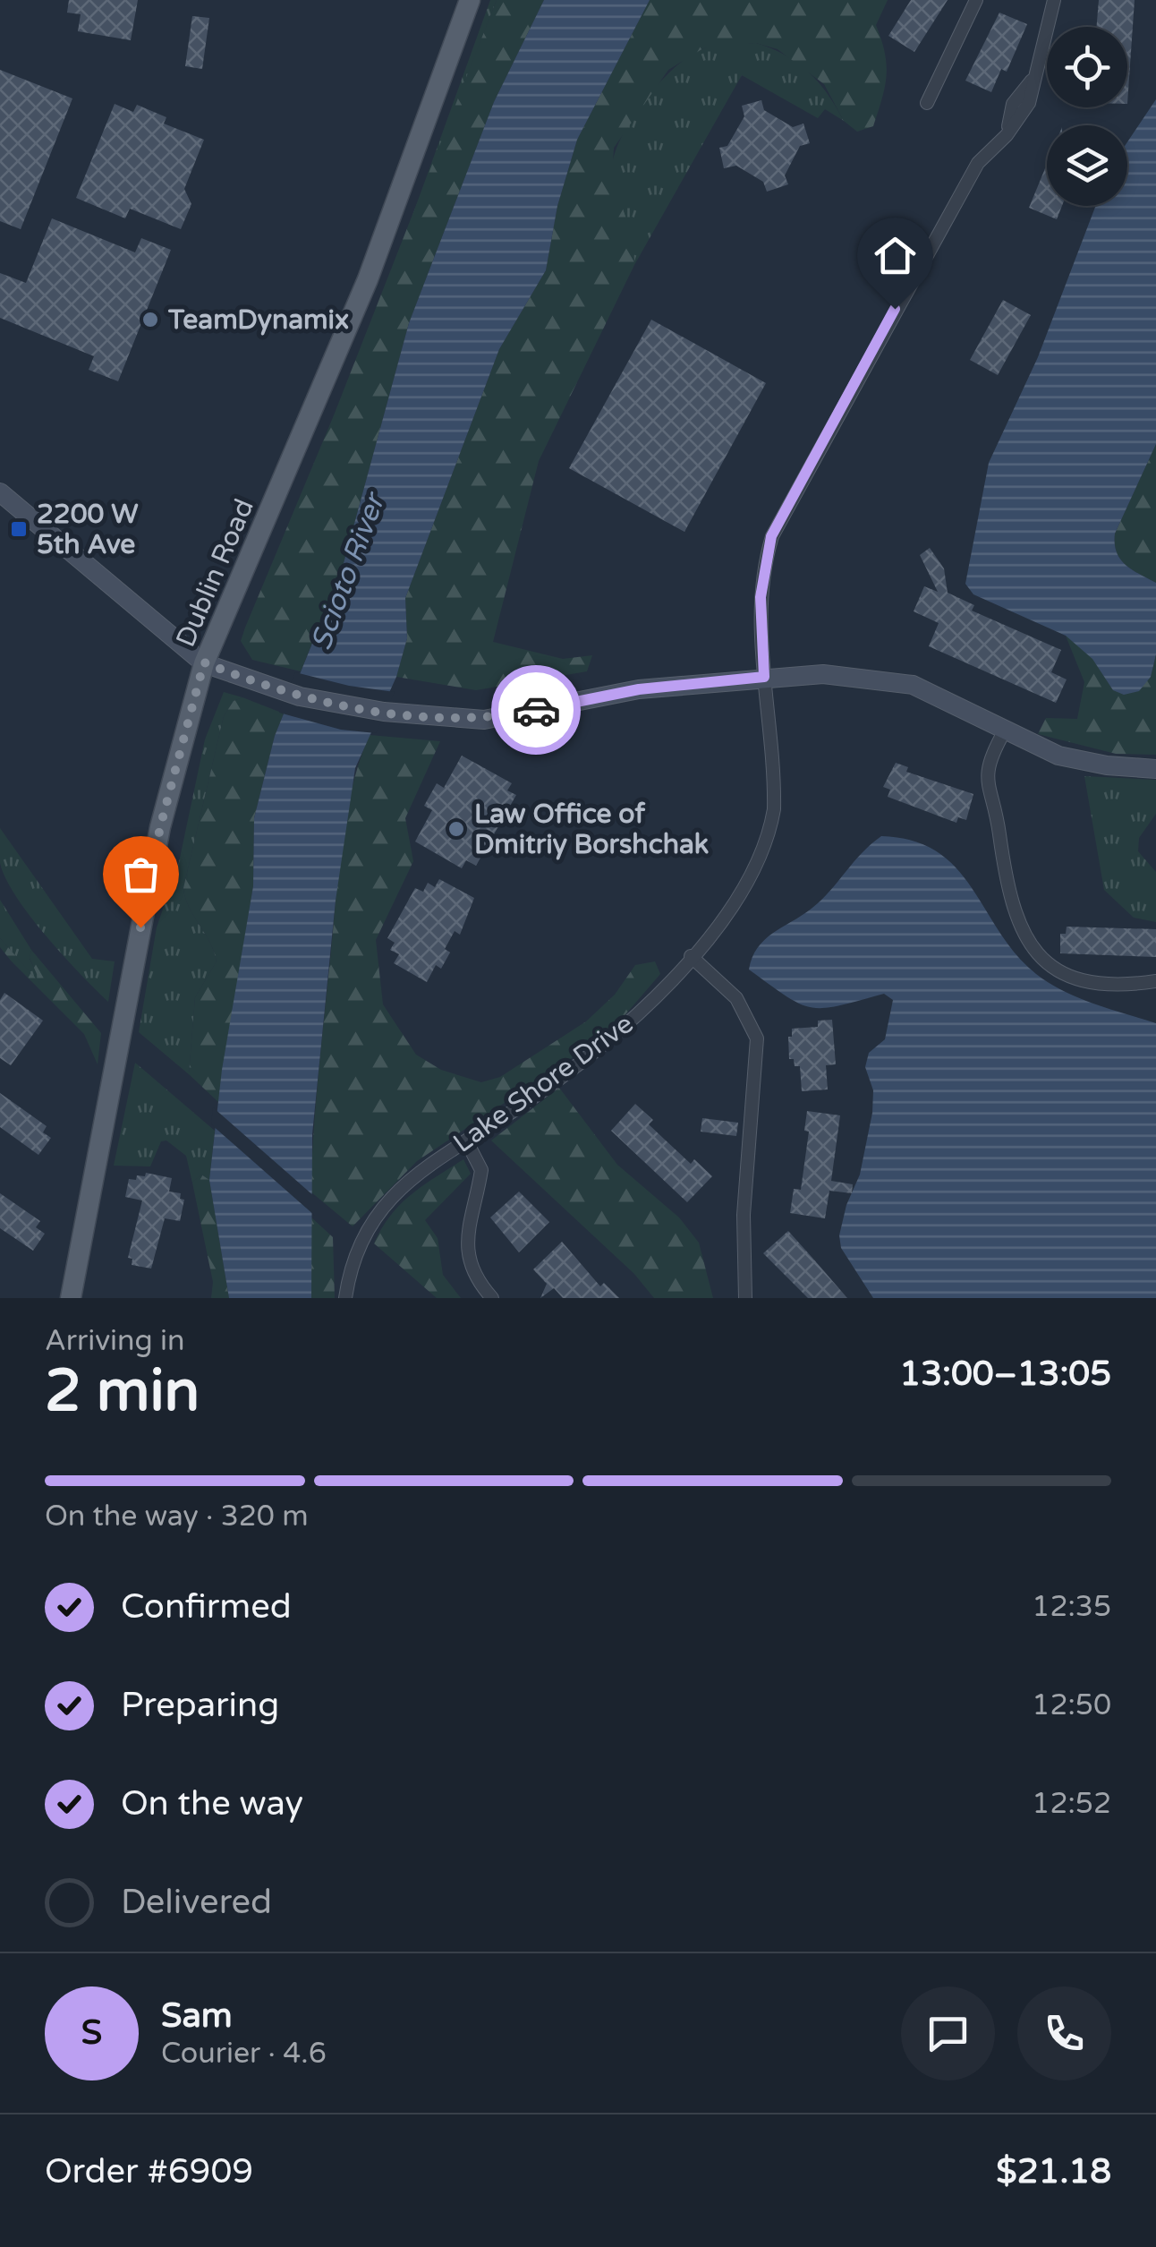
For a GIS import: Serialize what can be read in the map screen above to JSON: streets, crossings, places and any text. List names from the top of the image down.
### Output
{
  "streets": {
    "main road": ["Dublin Road"],
    "street": ["Lake Shore Drive"]
  },
  "water": ["Scioto River"],
  "places": {
    "other": ["TeamDynamix", "Law Office of Dmitriy Borshchak"],
    "transit": ["2200 W 5th Ave"]
  },
  "page": {
    "heading": ["2 min", "Arriving in", "13:00–13:05"],
    "panel": [
      "Sam",
      "Courier · 4.6",
      "Order #6909",
      "$21.18"
    ],
    "bar": "On the way · 320 m",
    "list": [
      ["Confirmed", "12:35"],
      ["Preparing", "12:50"],
      ["On the way", "12:52"],
      "Delivered"
    ],
    "round": "S"
  }
}
